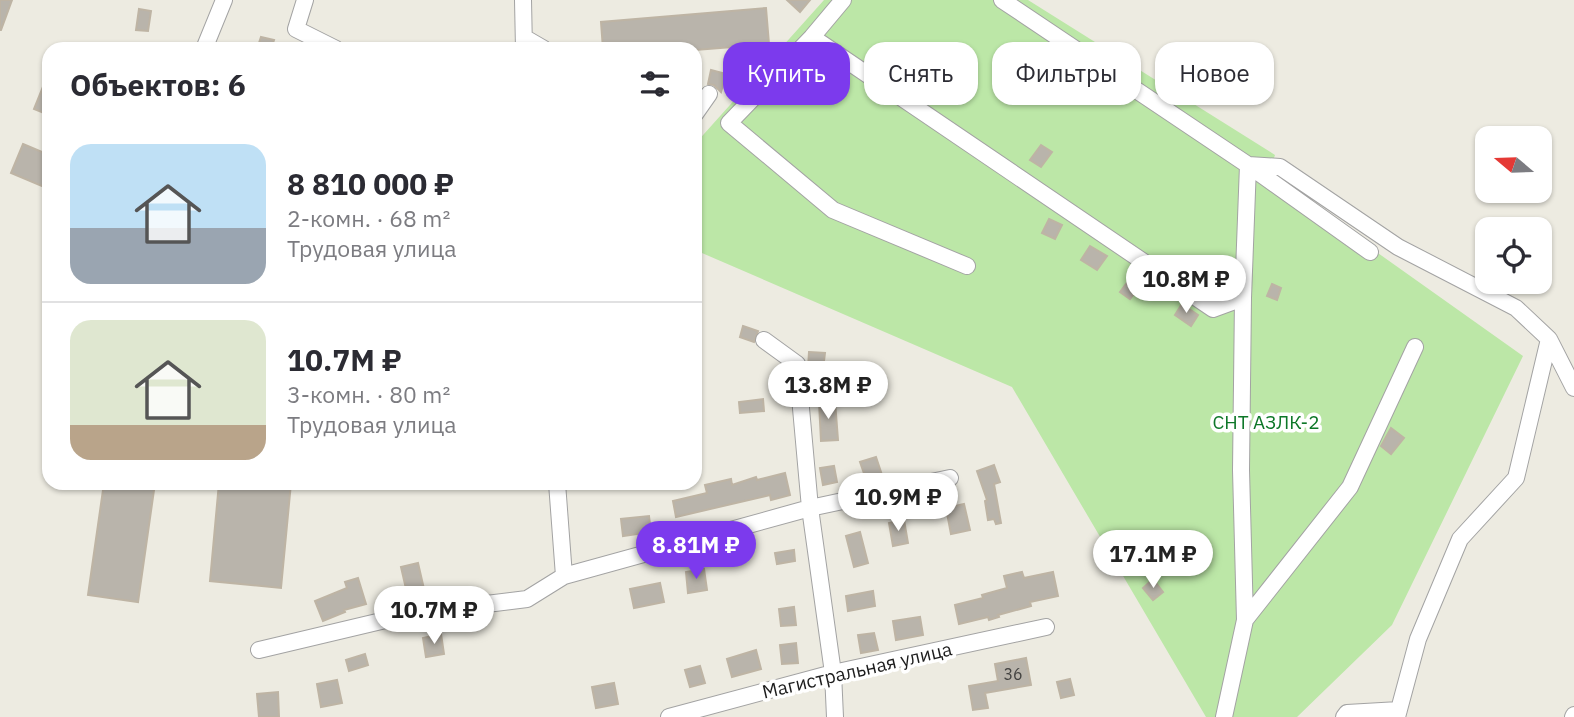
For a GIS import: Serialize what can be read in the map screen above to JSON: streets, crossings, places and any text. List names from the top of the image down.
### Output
{
  "streets": {
    "street": ["Магистральная улица"]
  },
  "parks": ["СНТ АЗЛК-2"],
  "house_numbers": ["36"],
  "north": "left",
  "page": {
    "chip": [
      "Купить",
      "Снять",
      "Фильтры",
      "Новое"
    ],
    "heading": "Объектов: 6",
    "list": [
      {
        "name": "8 810 000 ₽",
        "note": "2-комн. · 68 m² · Трудовая улица"
      },
      {
        "name": "10.7M ₽",
        "note": "3-комн. · 80 m² · Трудовая улица"
      }
    ],
    "price": [
      "10.8M ₽",
      "13.8M ₽",
      "10.9M ₽",
      "8.81M ₽",
      "17.1M ₽",
      "10.7M ₽"
    ]
  }
}
